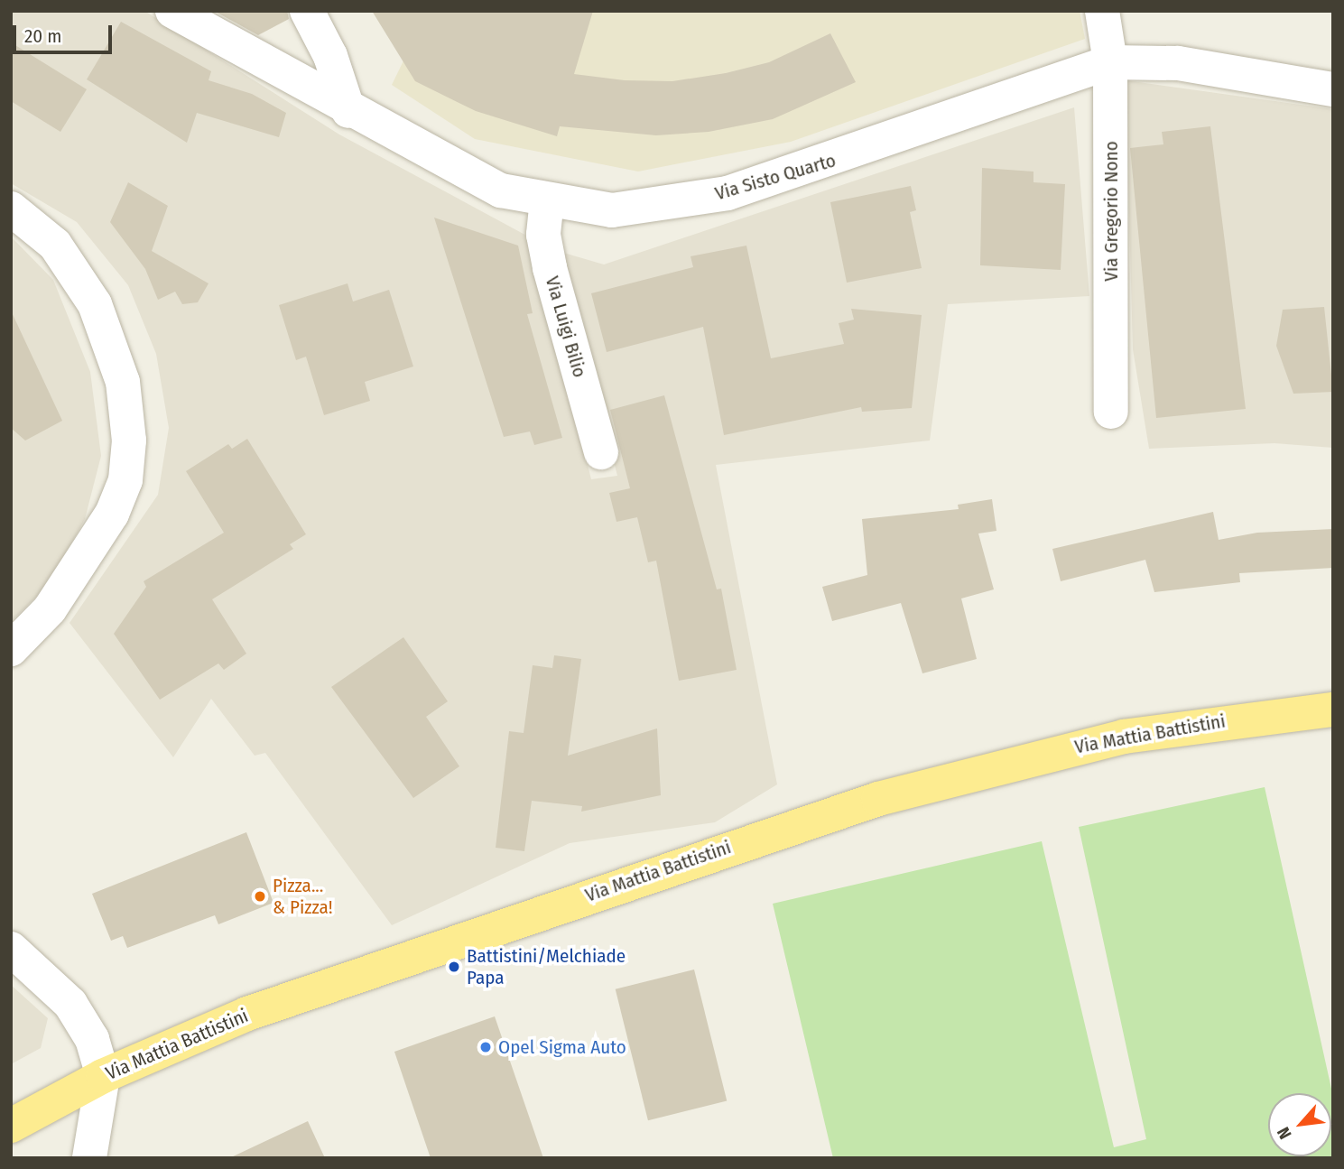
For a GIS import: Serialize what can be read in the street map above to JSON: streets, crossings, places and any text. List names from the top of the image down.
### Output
{
  "streets": {
    "main road": ["Via Mattia Battistini"],
    "street": ["Via Sisto Quarto", "Via Gregorio Nono", "Via Luigi Bilio"]
  },
  "crossings": [
    ["Via Sisto Quarto", "Via Gregorio Nono"],
    ["Via Sisto Quarto", "Via Luigi Bilio"]
  ],
  "places": ["Pizza... & Pizza!", "Battistini/Melchiade Papa", "Opel Sigma Auto"],
  "scale_bar": "20 m",
  "north": "bottom left"
}
